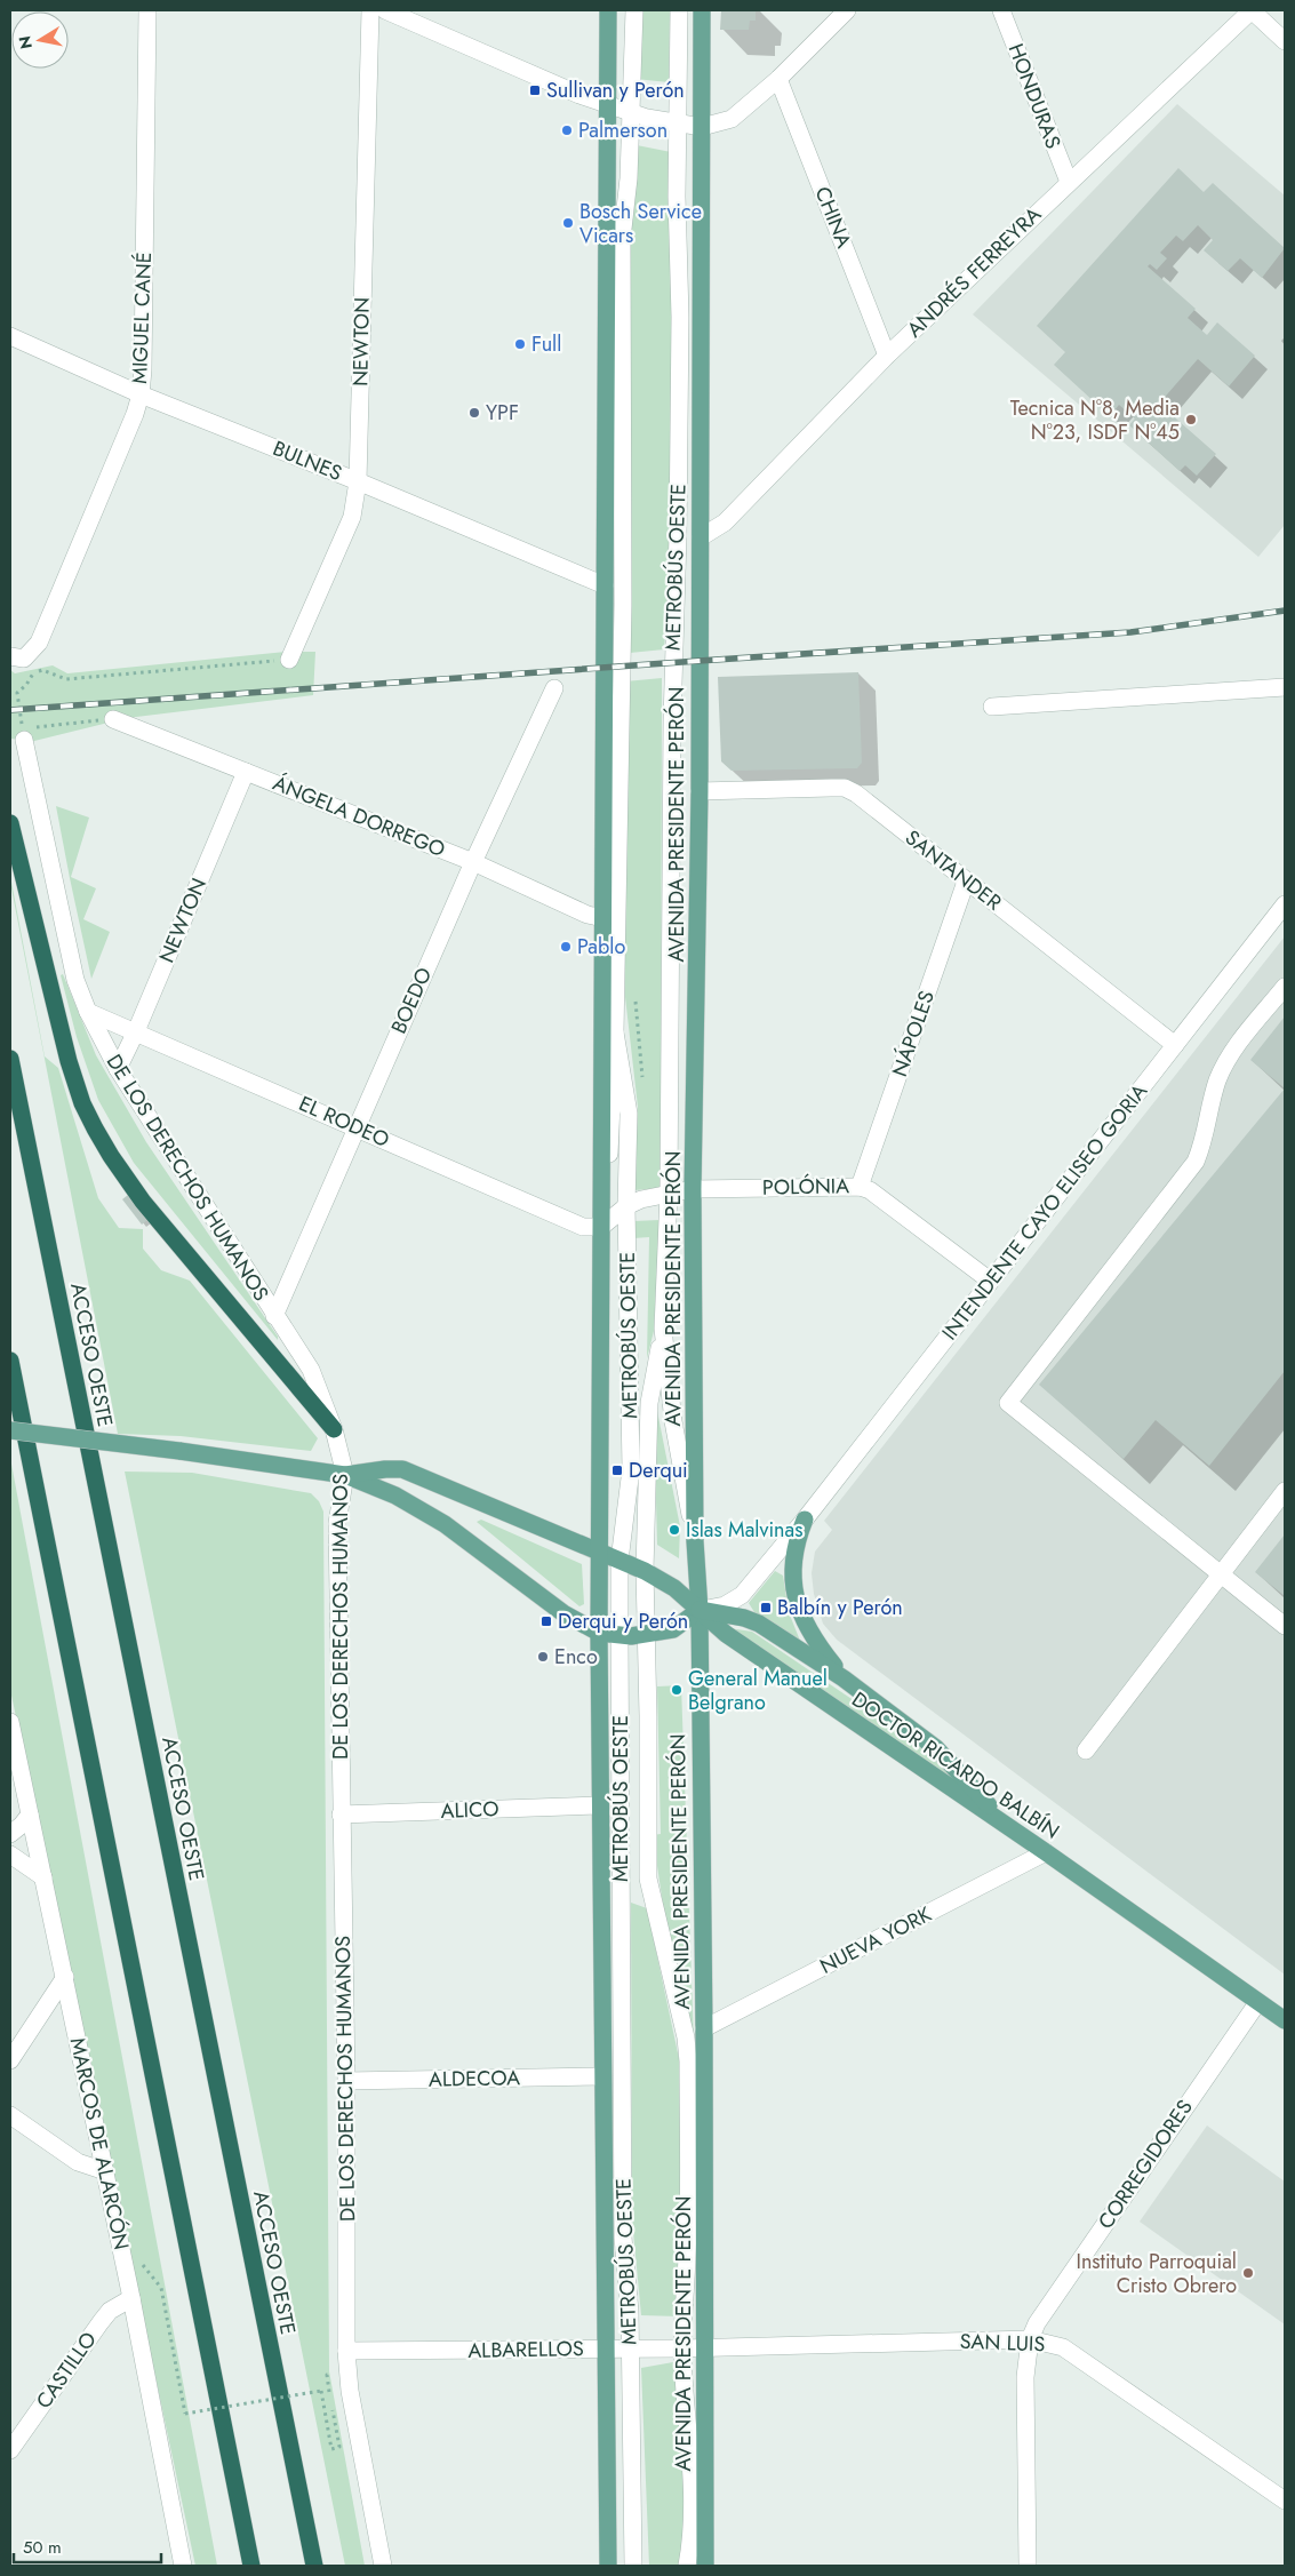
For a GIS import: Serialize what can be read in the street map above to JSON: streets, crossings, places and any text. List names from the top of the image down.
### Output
{
  "streets": {
    "highway": ["ACCESO OESTE"],
    "main road": ["AVENIDA PRESIDENTE PERÓN", "DOCTOR RICARDO BALBÍN"],
    "street": [
      "HONDURAS",
      "CHINA",
      "ANDRÉS FERREYRA",
      "MIGUEL CANÉ",
      "NEWTON",
      "BULNES",
      "METROBÚS OESTE",
      "ÁNGELA DORREGO",
      "SANTANDER",
      "BOEDO",
      "NÁPOLES",
      "EL RODEO",
      "DE LOS DERECHOS HUMANOS",
      "POLÓNIA",
      "INTENDENTE CAYO ELISEO GORIA",
      "ALICO",
      "NUEVA YORK",
      "ALDECOA",
      "MARCOS DE ALARCÓN",
      "CORREGIDORES",
      "SAN LUIS",
      "ALBARELLOS",
      "CASTILLO"
    ]
  },
  "crossings": [
    ["HONDURAS", "ANDRÉS FERREYRA"],
    ["CHINA", "ANDRÉS FERREYRA"],
    ["ANDRÉS FERREYRA", "AVENIDA PRESIDENTE PERÓN"],
    ["MIGUEL CANÉ", "BULNES"],
    ["NEWTON", "BULNES"],
    ["NEWTON", "ÁNGELA DORREGO"],
    ["NEWTON", "EL RODEO"],
    ["NEWTON", "DE LOS DERECHOS HUMANOS"],
    ["METROBÚS OESTE", "AVENIDA PRESIDENTE PERÓN"],
    ["METROBÚS OESTE", "EL RODEO"],
    ["METROBÚS OESTE", "POLÓNIA"],
    ["METROBÚS OESTE", "DOCTOR RICARDO BALBÍN"],
    ["METROBÚS OESTE", "ALBARELLOS"],
    ["ÁNGELA DORREGO", "BOEDO"],
    ["AVENIDA PRESIDENTE PERÓN", "SANTANDER"],
    ["AVENIDA PRESIDENTE PERÓN", "POLÓNIA"],
    ["AVENIDA PRESIDENTE PERÓN", "INTENDENTE CAYO ELISEO GORIA"],
    ["AVENIDA PRESIDENTE PERÓN", "DOCTOR RICARDO BALBÍN"],
    ["AVENIDA PRESIDENTE PERÓN", "NUEVA YORK"],
    ["AVENIDA PRESIDENTE PERÓN", "SAN LUIS"],
    ["AVENIDA PRESIDENTE PERÓN", "ALBARELLOS"],
    ["SANTANDER", "NÁPOLES"],
    ["SANTANDER", "INTENDENTE CAYO ELISEO GORIA"],
    ["BOEDO", "EL RODEO"],
    ["BOEDO", "DE LOS DERECHOS HUMANOS"],
    ["NÁPOLES", "POLÓNIA"],
    ["EL RODEO", "DE LOS DERECHOS HUMANOS"],
    ["DE LOS DERECHOS HUMANOS", "DOCTOR RICARDO BALBÍN"],
    ["DE LOS DERECHOS HUMANOS", "ALICO"],
    ["DE LOS DERECHOS HUMANOS", "ALDECOA"],
    ["DE LOS DERECHOS HUMANOS", "ALBARELLOS"],
    ["POLÓNIA", "INTENDENTE CAYO ELISEO GORIA"],
    ["INTENDENTE CAYO ELISEO GORIA", "DOCTOR RICARDO BALBÍN"],
    ["DOCTOR RICARDO BALBÍN", "NUEVA YORK"],
    ["DOCTOR RICARDO BALBÍN", "CORREGIDORES"],
    ["MARCOS DE ALARCÓN", "CASTILLO"],
    ["CORREGIDORES", "SAN LUIS"],
    ["SAN LUIS", "ALBARELLOS"]
  ],
  "places": {
    "transit": [
      "Sullivan y Perón",
      "Derqui",
      "Balbín y Perón",
      "Derqui y Perón"
    ],
    "other": [
      "Palmerson",
      "Bosch Service Vicars",
      "Full",
      "YPF",
      "Tecnica N°8, Media N°23, ISDF N°45",
      "Pablo",
      "Islas Malvinas",
      "Enco",
      "General Manuel Belgrano",
      "Instituto Parroquial Cristo Obrero"
    ]
  },
  "scale_bar": "50 m",
  "north": "left"
}
